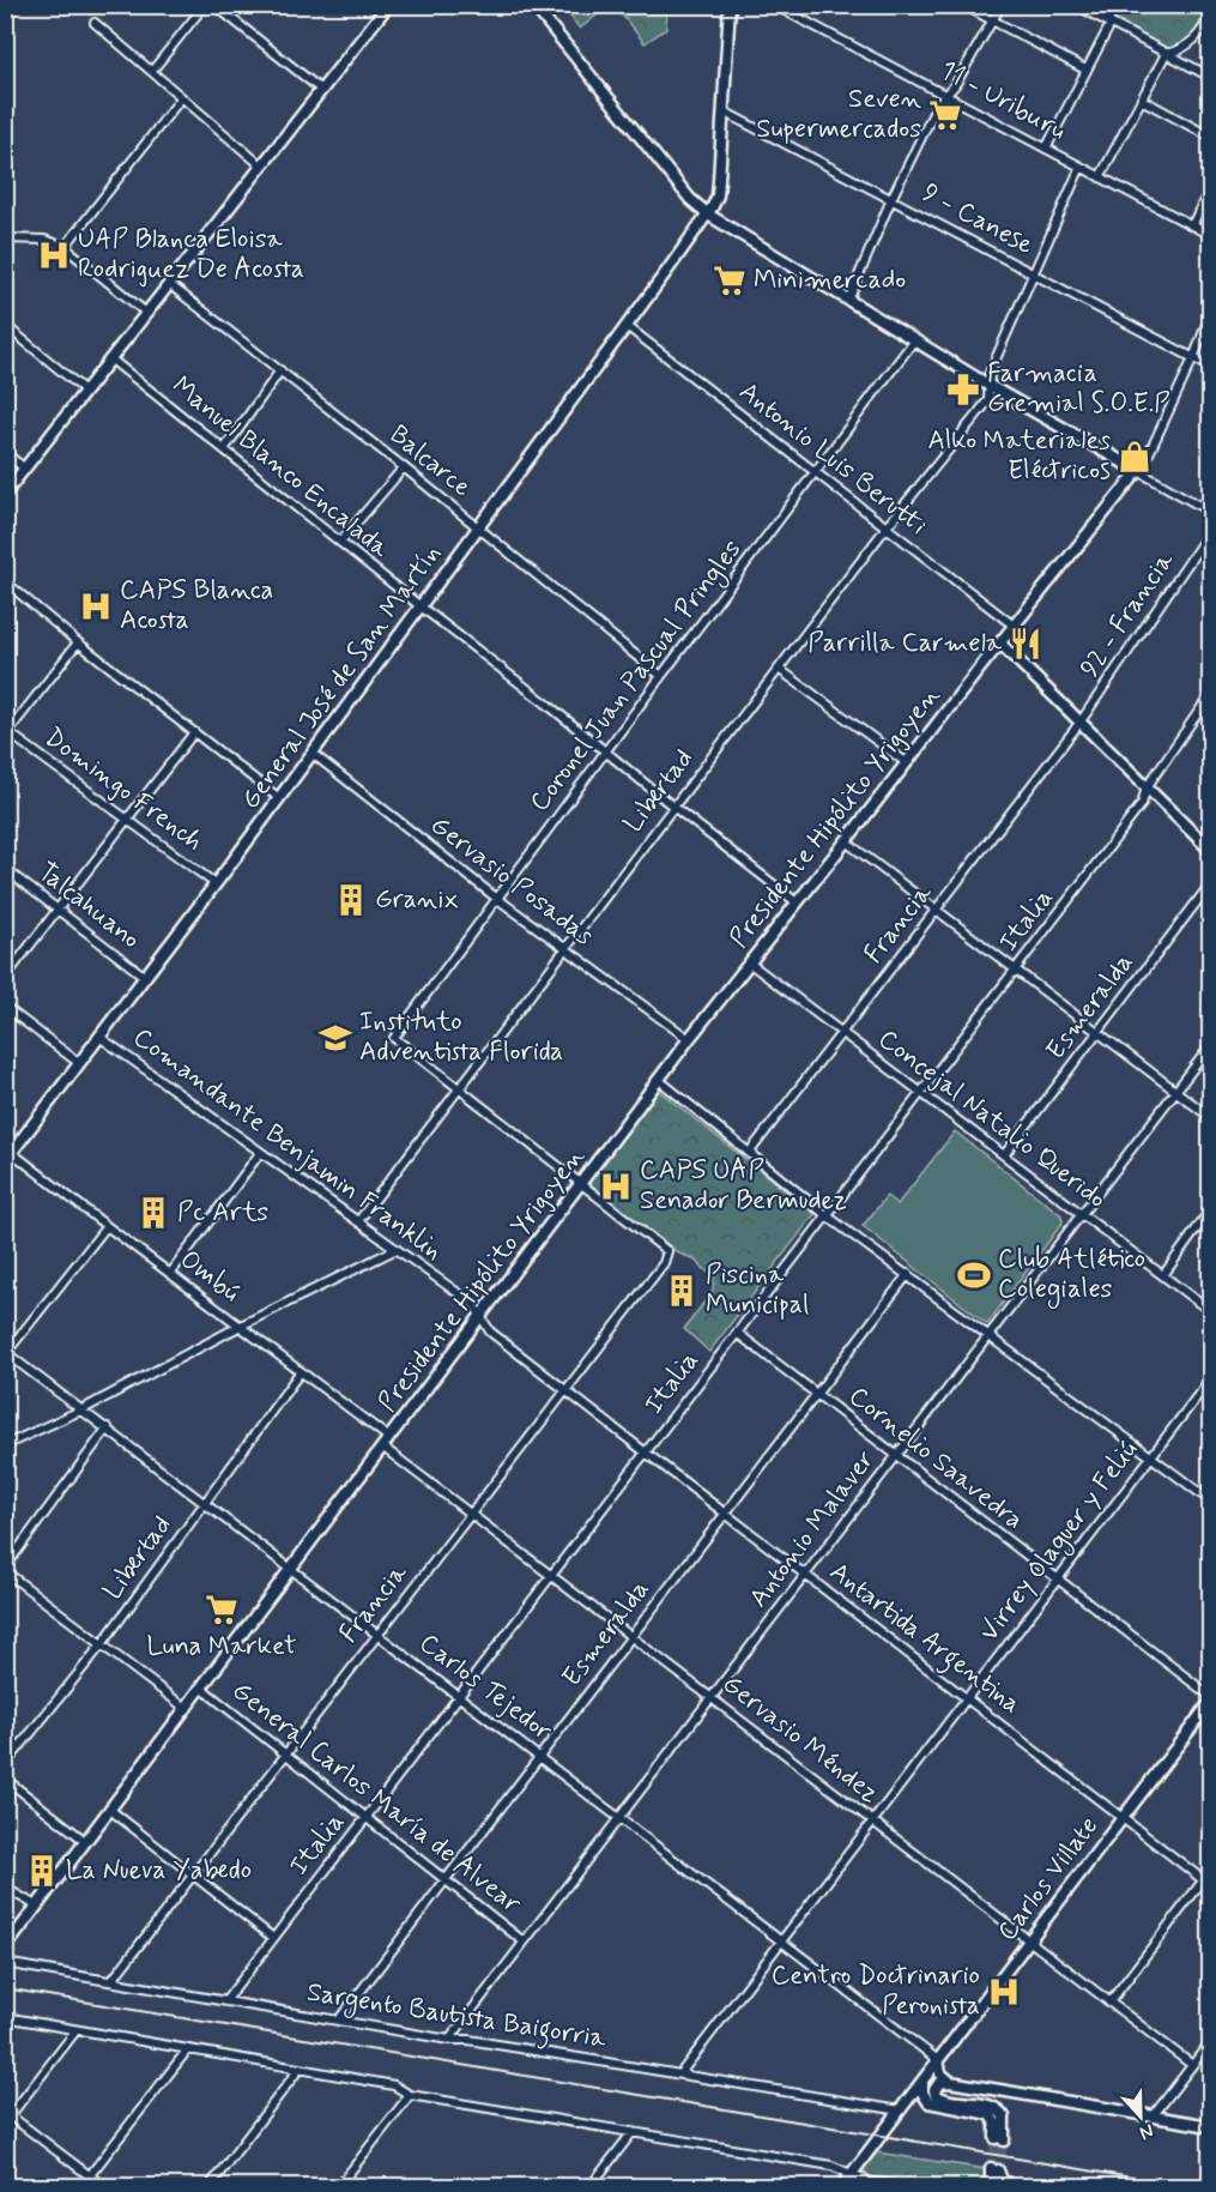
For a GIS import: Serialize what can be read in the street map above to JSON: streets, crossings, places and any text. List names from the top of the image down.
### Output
{
  "streets": {
    "street": [
      "11 - Uriburu",
      "9 - Canese",
      "Antonio Luis Berutti",
      "Balcarce",
      "Manuel Blanco Encalada",
      "92 - Francia",
      "Coronel Juan Pascual Pringles",
      "General José de San Martín",
      "Domingo French",
      "Libertad",
      "Presidente Hipólito Yrigoyen",
      "Gervasio Posadas",
      "Talcahuano",
      "Italia",
      "Francia",
      "Esmeralda",
      "Concejal Natalio Querido",
      "Comandante Benjamin Franklin",
      "Ombú",
      "Cornelio Saavedra",
      "Antonio Malaver",
      "Virrey Olaguer y Feliú",
      "Antartida Argentina",
      "Carlos Tejedor",
      "Gervasio Méndez",
      "General Carlos María de Alvear",
      "Carlos Villate",
      "Sargento Bautista Baigorria"
    ]
  },
  "crossings": [
    ["11 - Uriburu", "Libertad"],
    ["9 - Canese", "General José de San Martín"],
    ["9 - Canese", "Libertad"],
    ["Antonio Luis Berutti", "Coronel Juan Pascual Pringles"],
    ["Antonio Luis Berutti", "General José de San Martín"],
    ["Antonio Luis Berutti", "Libertad"],
    ["Antonio Luis Berutti", "Presidente Hipólito Yrigoyen"],
    ["Balcarce", "Coronel Juan Pascual Pringles"],
    ["Balcarce", "General José de San Martín"],
    ["Manuel Blanco Encalada", "Coronel Juan Pascual Pringles"],
    ["Manuel Blanco Encalada", "General José de San Martín"],
    ["Manuel Blanco Encalada", "Libertad"],
    ["Manuel Blanco Encalada", "Presidente Hipólito Yrigoyen"],
    ["92 - Francia", "Francia"],
    ["Coronel Juan Pascual Pringles", "Libertad"],
    ["Coronel Juan Pascual Pringles", "Gervasio Posadas"],
    ["General José de San Martín", "Domingo French"],
    ["General José de San Martín", "Gervasio Posadas"],
    ["General José de San Martín", "Talcahuano"],
    ["General José de San Martín", "Comandante Benjamin Franklin"],
    ["General José de San Martín", "Ombú"],
    ["Libertad", "Gervasio Posadas"],
    ["Libertad", "Comandante Benjamin Franklin"],
    ["Libertad", "Ombú"],
    ["Libertad", "Carlos Tejedor"],
    ["Libertad", "General Carlos María de Alvear"],
    ["Presidente Hipólito Yrigoyen", "Gervasio Posadas"],
    ["Presidente Hipólito Yrigoyen", "Francia"],
    ["Presidente Hipólito Yrigoyen", "Concejal Natalio Querido"],
    ["Presidente Hipólito Yrigoyen", "Comandante Benjamin Franklin"],
    ["Presidente Hipólito Yrigoyen", "Ombú"],
    ["Presidente Hipólito Yrigoyen", "Antartida Argentina"],
    ["Presidente Hipólito Yrigoyen", "Carlos Tejedor"],
    ["Presidente Hipólito Yrigoyen", "Gervasio Méndez"],
    ["Presidente Hipólito Yrigoyen", "General Carlos María de Alvear"],
    ["Italia", "Concejal Natalio Querido"],
    ["Italia", "Cornelio Saavedra"],
    ["Italia", "Antartida Argentina"],
    ["Italia", "Carlos Tejedor"],
    ["Italia", "Gervasio Méndez"],
    ["Italia", "General Carlos María de Alvear"],
    ["Italia", "Sargento Bautista Baigorria"],
    ["Francia", "Concejal Natalio Querido"],
    ["Francia", "Antartida Argentina"],
    ["Francia", "Carlos Tejedor"],
    ["Francia", "Gervasio Méndez"],
    ["Francia", "General Carlos María de Alvear"],
    ["Francia", "Sargento Bautista Baigorria"],
    ["Esmeralda", "Concejal Natalio Querido"],
    ["Esmeralda", "Cornelio Saavedra"],
    ["Esmeralda", "Antartida Argentina"],
    ["Esmeralda", "Carlos Tejedor"],
    ["Esmeralda", "Gervasio Méndez"],
    ["Esmeralda", "General Carlos María de Alvear"],
    ["Esmeralda", "Sargento Bautista Baigorria"],
    ["Concejal Natalio Querido", "Antonio Malaver"],
    ["Comandante Benjamin Franklin", "Antartida Argentina"],
    ["Ombú", "Gervasio Méndez"],
    ["Cornelio Saavedra", "Antonio Malaver"],
    ["Cornelio Saavedra", "Virrey Olaguer y Feliú"],
    ["Antonio Malaver", "Antartida Argentina"],
    ["Antonio Malaver", "Carlos Tejedor"],
    ["Antonio Malaver", "Gervasio Méndez"],
    ["Antonio Malaver", "General Carlos María de Alvear"],
    ["Antonio Malaver", "Sargento Bautista Baigorria"],
    ["Virrey Olaguer y Feliú", "Antartida Argentina"],
    ["Virrey Olaguer y Feliú", "Carlos Tejedor"],
    ["Virrey Olaguer y Feliú", "Gervasio Méndez"],
    ["Virrey Olaguer y Feliú", "Sargento Bautista Baigorria"],
    ["Antartida Argentina", "Carlos Villate"],
    ["Carlos Tejedor", "Carlos Villate"],
    ["Gervasio Méndez", "Carlos Villate"],
    ["Carlos Villate", "Sargento Bautista Baigorria"]
  ],
  "places": {
    "supermarket": ["Seven Supermercados", "Minimercado", "Luna Market"],
    "hospital": [
      "UAP Blanca Eloisa Rodriguez De Acosta",
      "CAPS Blanca Acosta",
      "CAPS UAP Senador Bermudez",
      "Centro Doctrinario Peronista"
    ],
    "pharmacy": ["Farmacia Gremial S.O.E.P"],
    "shop": ["Alko Materiales Eléctricos"],
    "restaurant": ["Parrilla Carmela"],
    "building": [
      "Granix",
      "Pc Arts",
      "Piscina Municipal",
      "La Nueva Yabedo"
    ],
    "school or university": ["Instituto Adventista Florida"],
    "sports": ["Club Atlético Colegiales"]
  },
  "north": "bottom"
}
